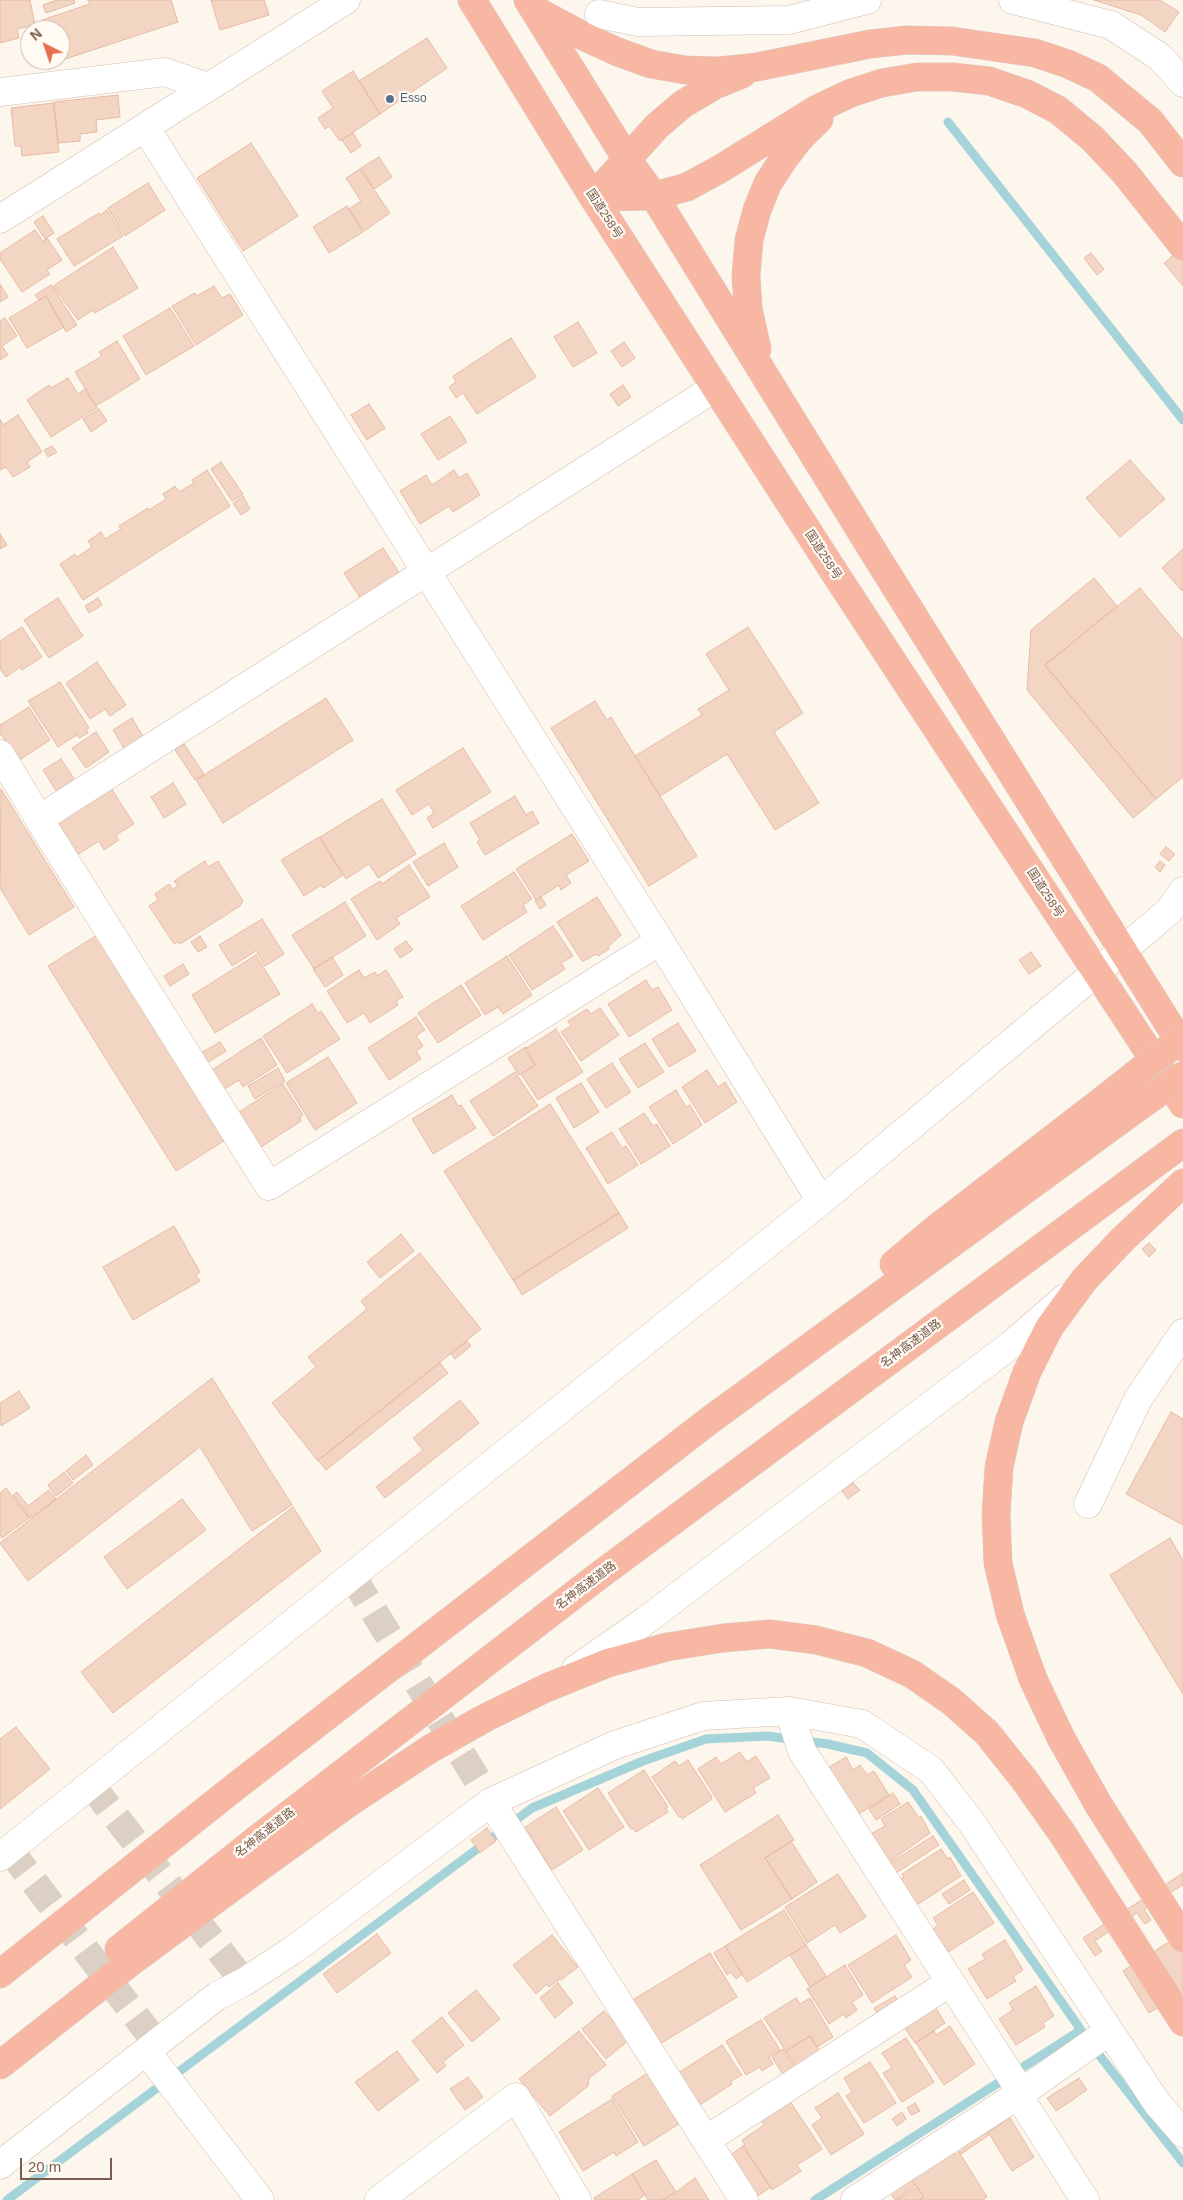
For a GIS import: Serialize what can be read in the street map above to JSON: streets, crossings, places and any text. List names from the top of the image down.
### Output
{
  "streets": {
    "highway": ["国道258号", "名神高速道路"]
  },
  "places": ["Esso"],
  "scale_bar": "20 m",
  "north": "top left"
}
